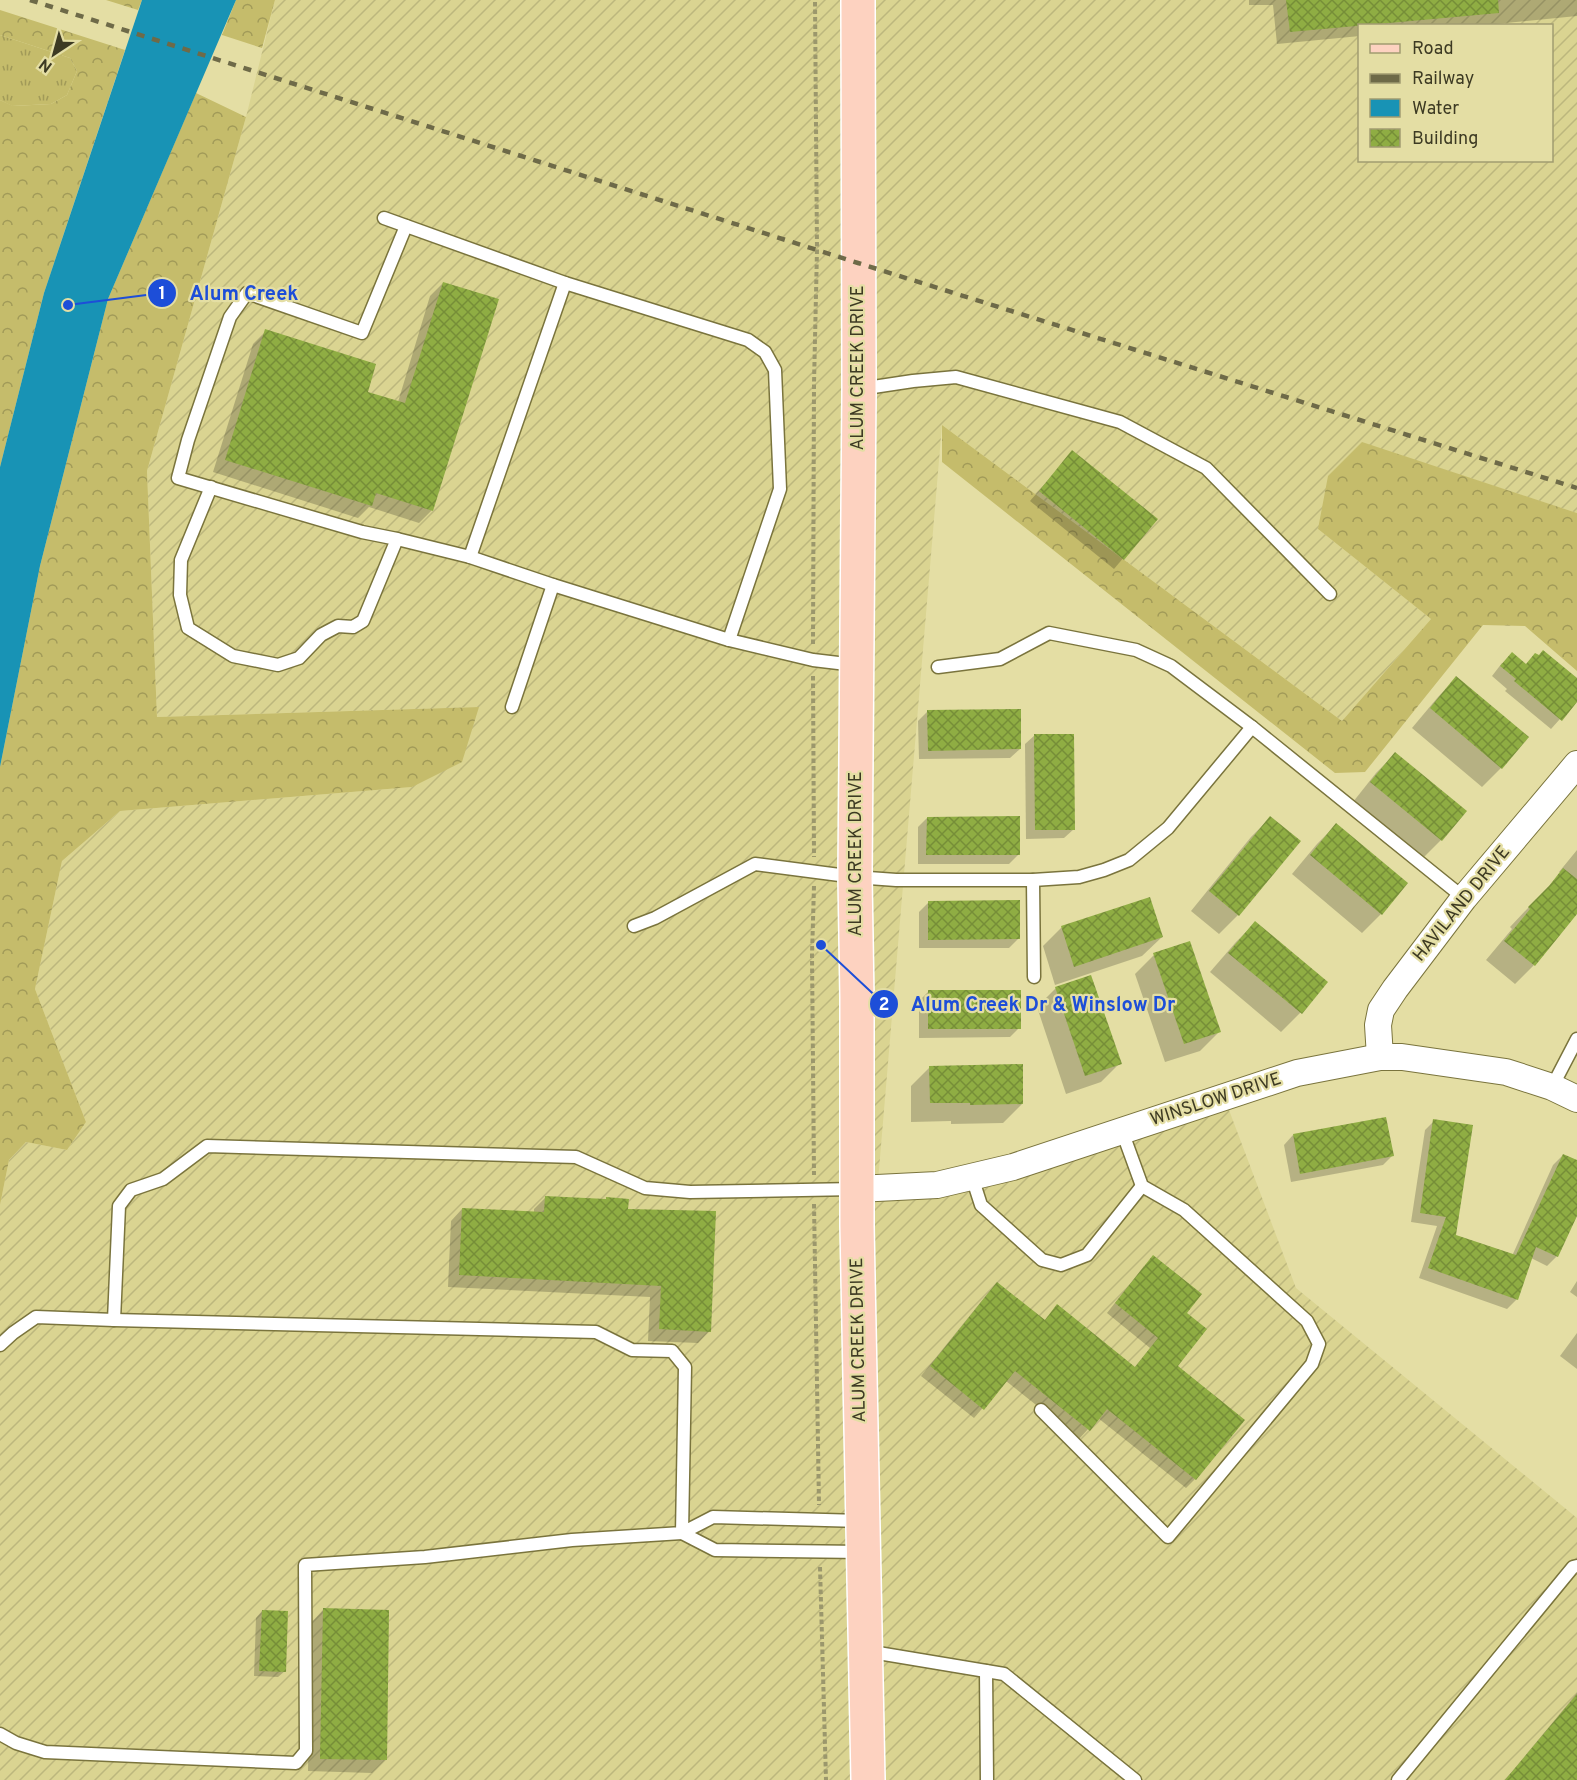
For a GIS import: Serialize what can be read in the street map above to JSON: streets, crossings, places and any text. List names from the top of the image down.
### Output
{
  "streets": {
    "main road": ["ALUM CREEK DRIVE"],
    "street": ["HAVILAND DRIVE", "WINSLOW DRIVE"]
  },
  "crossings": [
    ["ALUM CREEK DRIVE", "WINSLOW DRIVE"],
    ["HAVILAND DRIVE", "WINSLOW DRIVE"]
  ],
  "places": ["Alum Creek", "Alum Creek Dr & Winslow Dr"],
  "legend": [
    "Road",
    "Railway",
    "Water",
    "Building"
  ],
  "north": "bottom left"
}
